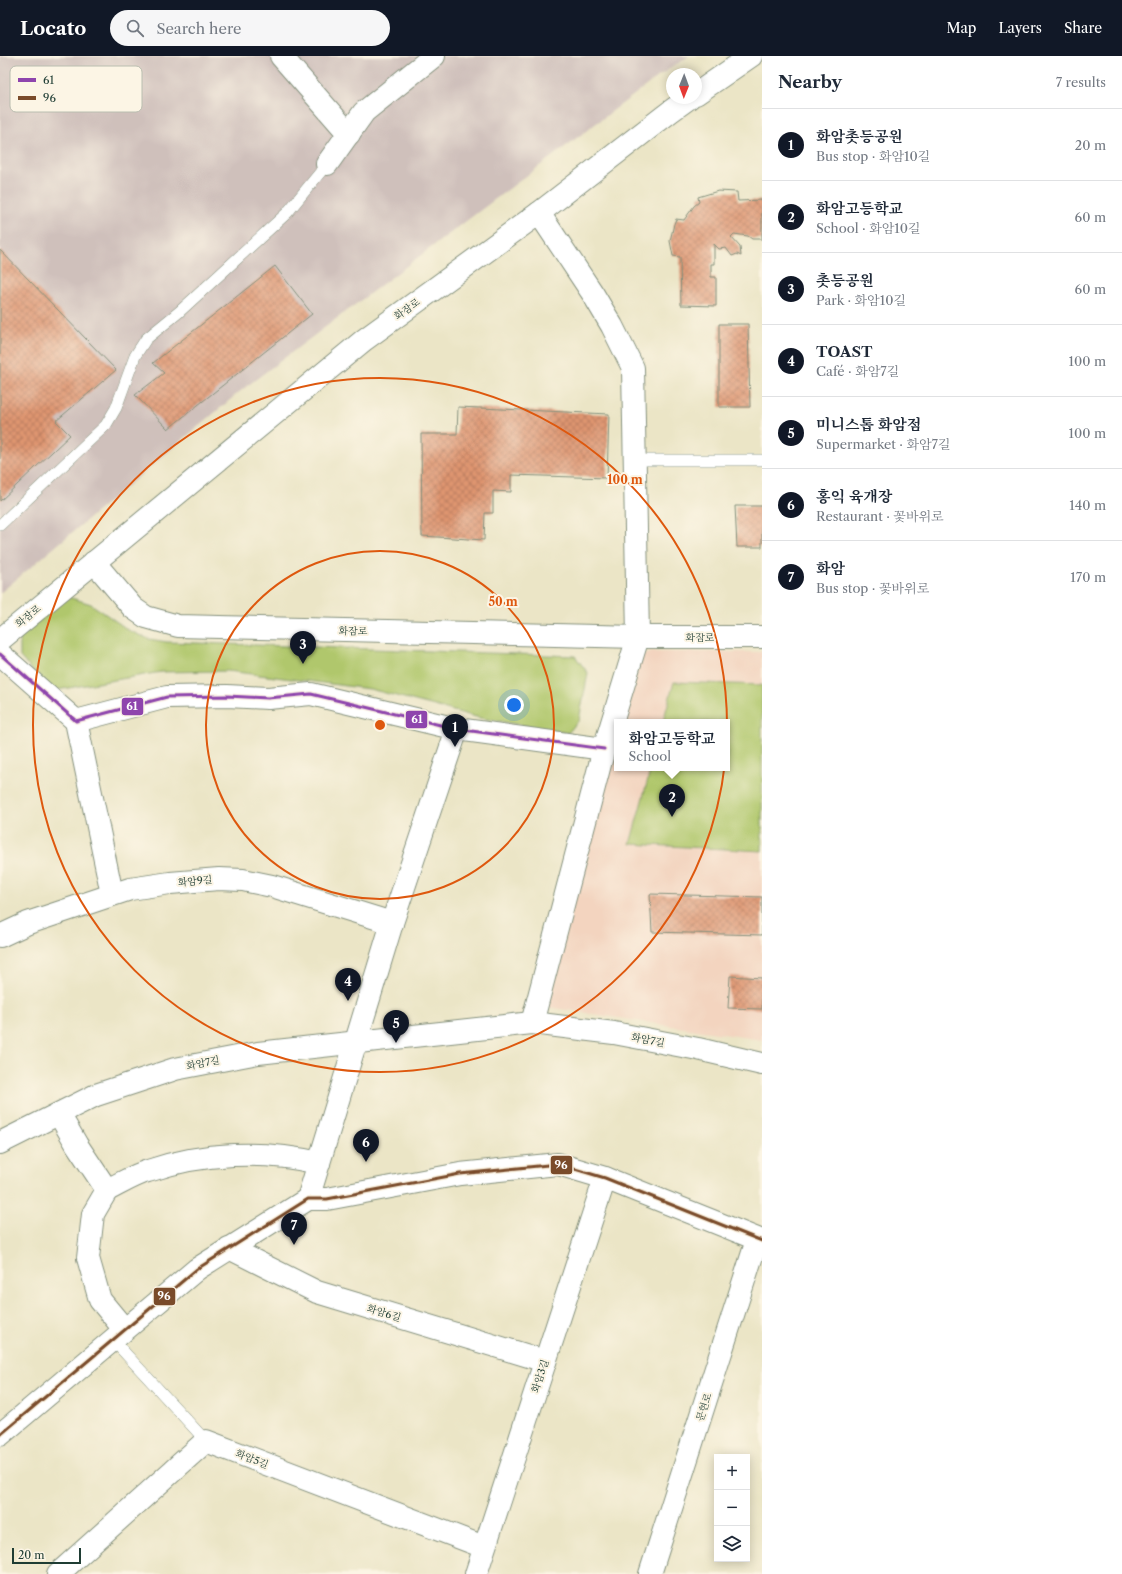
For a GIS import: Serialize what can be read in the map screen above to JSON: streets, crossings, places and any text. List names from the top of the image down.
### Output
{
  "streets": {
    "street": [
      "화잠로",
      "화암9길",
      "화암7길",
      "화암6길",
      "화암3길",
      "문현로",
      "화암5길"
    ]
  },
  "crossings": [
    ["화암6길", "화암3길"],
    ["화암3길", "화암5길"]
  ],
  "lines": ["transit line 61", "transit line 96"],
  "legend": ["61", "96"],
  "scale_bar": "20 m",
  "north": "bottom",
  "page": {
    "header": "Locato",
    "search": "Search here",
    "nav": ["Map", "Layers", "Share"],
    "heading": ["Nearby", "7 results"],
    "list": [
      {
        "mark": "1",
        "name": "화암촛등공원",
        "note": "Bus stop · 화암10길",
        "value": "20 m"
      },
      {
        "mark": "2",
        "name": "화암고등학교",
        "note": "School · 화암10길",
        "value": "60 m"
      },
      {
        "mark": "3",
        "name": "촛등공원",
        "note": "Park · 화암10길",
        "value": "60 m"
      },
      {
        "mark": "4",
        "name": "TOAST",
        "note": "Café · 화암7길",
        "value": "100 m"
      },
      {
        "mark": "5",
        "name": "미니스톱 화암점",
        "note": "Supermarket · 화암7길",
        "value": "100 m"
      },
      {
        "mark": "6",
        "name": "홍익 육개장",
        "note": "Restaurant · 꽃바위로",
        "value": "140 m"
      },
      {
        "mark": "7",
        "name": "화암",
        "note": "Bus stop · 꽃바위로",
        "value": "170 m"
      }
    ],
    "pins": [
      "3",
      "1",
      "2",
      "4",
      "5",
      "6",
      "7"
    ],
    "popup": ["화암고등학교", "School"],
    "map_buttons": ["+", "−"],
    "scale": "20 m"
  },
  "rings": ["100 m", "50 m"]
}
